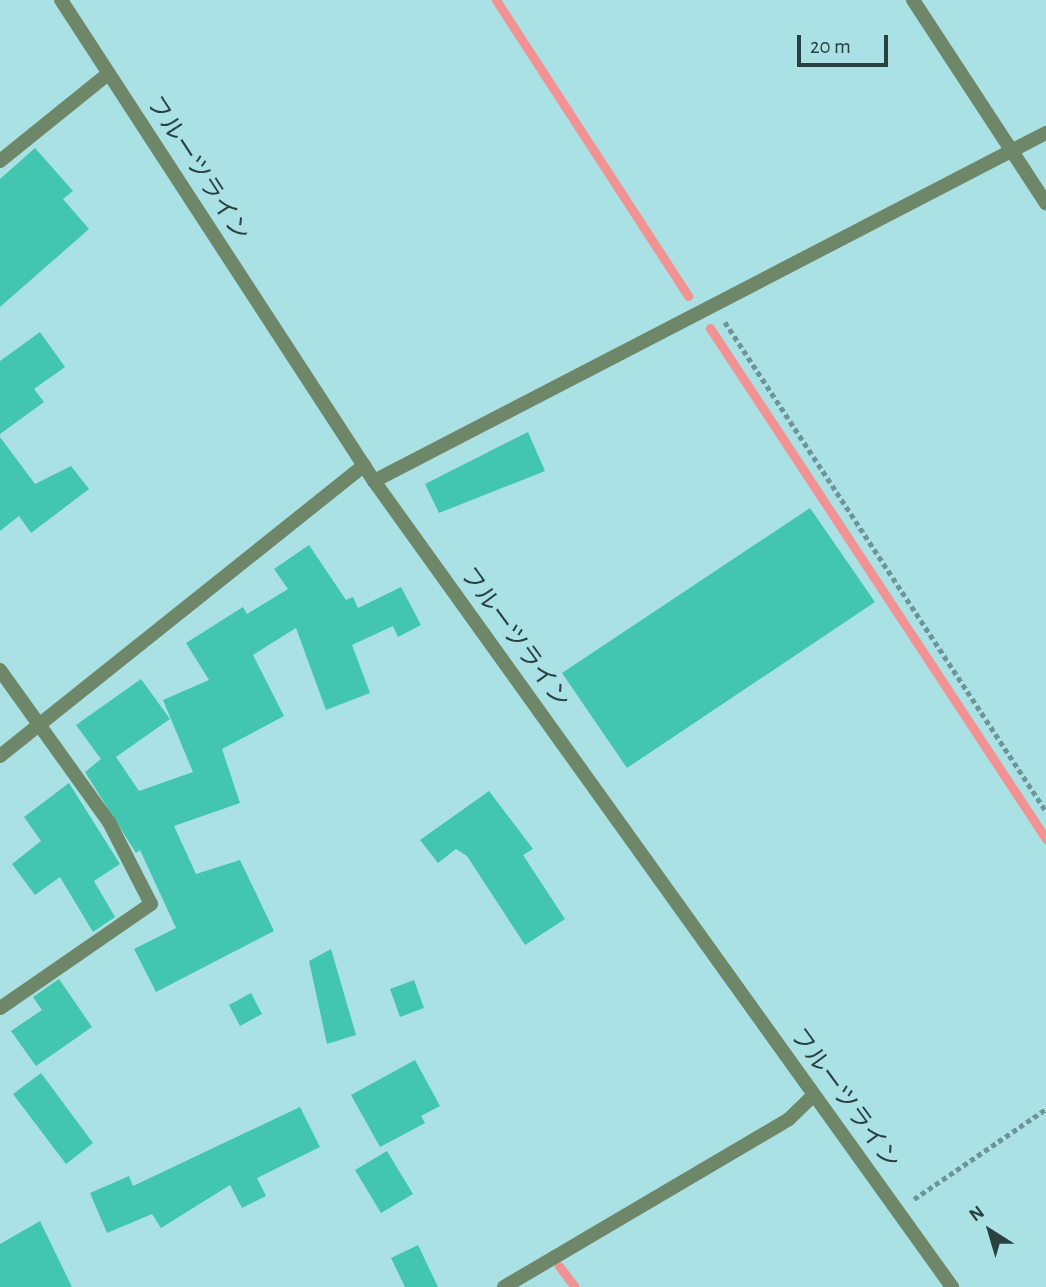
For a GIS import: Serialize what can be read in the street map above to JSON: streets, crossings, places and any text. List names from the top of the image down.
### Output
{
  "streets": {
    "street": ["フルーツライン"]
  },
  "scale_bar": "20 m",
  "north": "top left"
}
